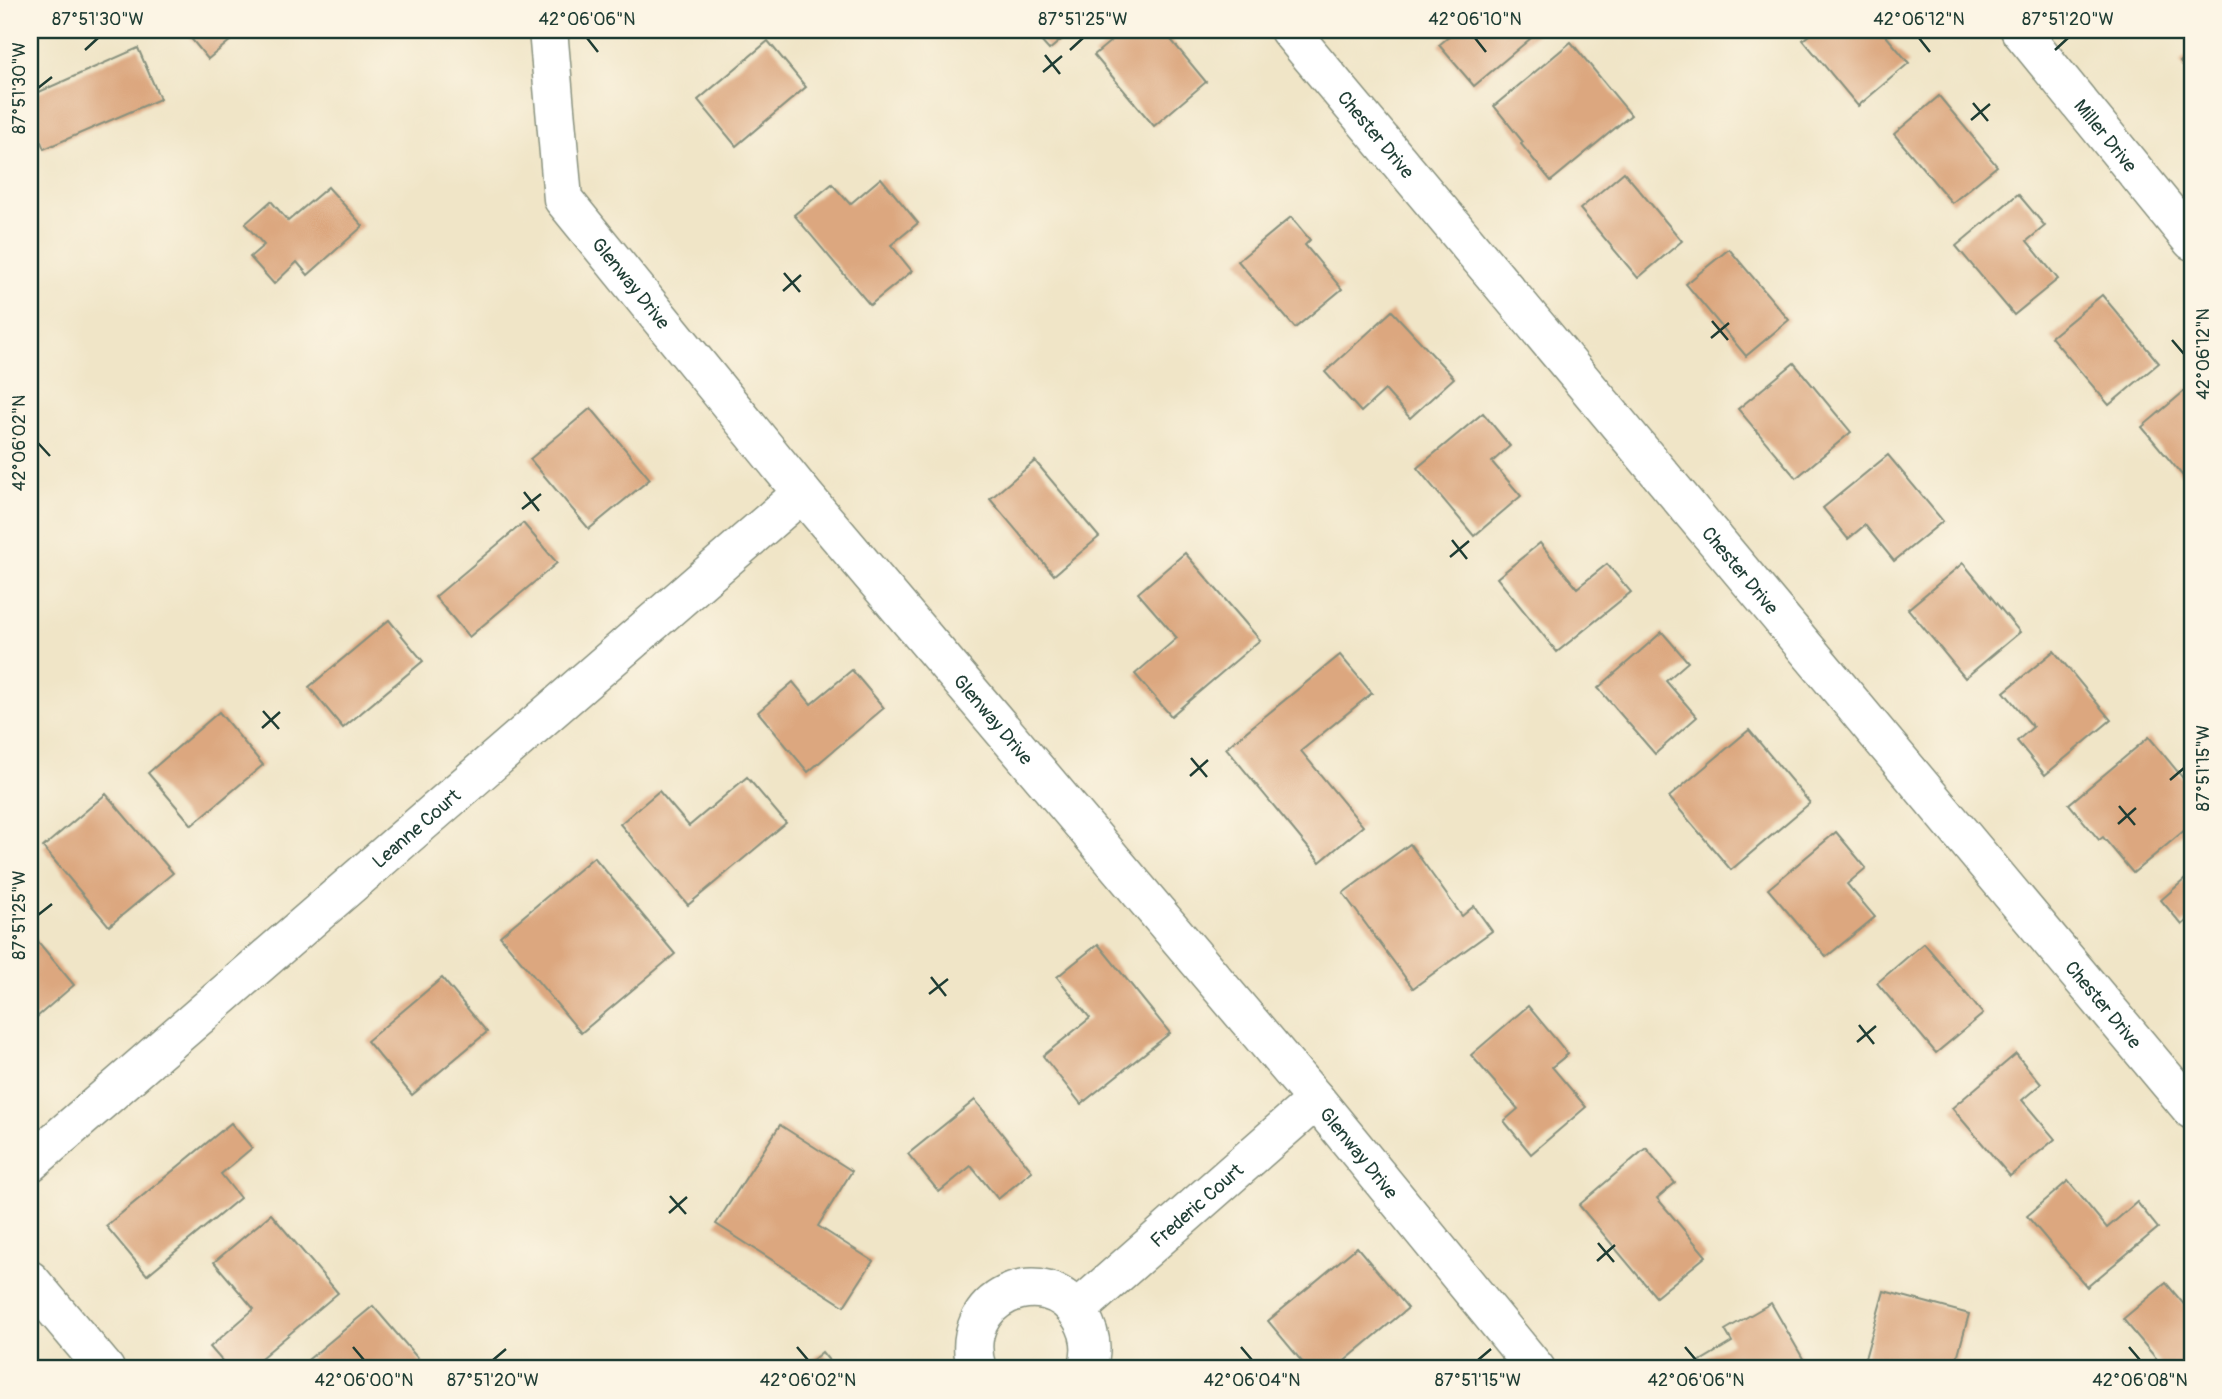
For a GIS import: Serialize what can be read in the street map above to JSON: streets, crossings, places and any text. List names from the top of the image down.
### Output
{
  "streets": {
    "street": [
      "Chester Drive",
      "Miller Drive",
      "Glenway Drive",
      "Leanne Court",
      "Frederic Court"
    ]
  },
  "crossings": [
    ["Glenway Drive", "Leanne Court"],
    ["Glenway Drive", "Frederic Court"]
  ],
  "coordinates": [
    "87°51'30\"W",
    "42°06'06\"N",
    "87°51'25\"W",
    "42°06'10\"N",
    "42°06'12\"N",
    "87°51'20\"W",
    "42°06'02\"N",
    "87°51'15\"W",
    "42°06'00\"N",
    "42°06'04\"N",
    "42°06'08\"N"
  ]
}
